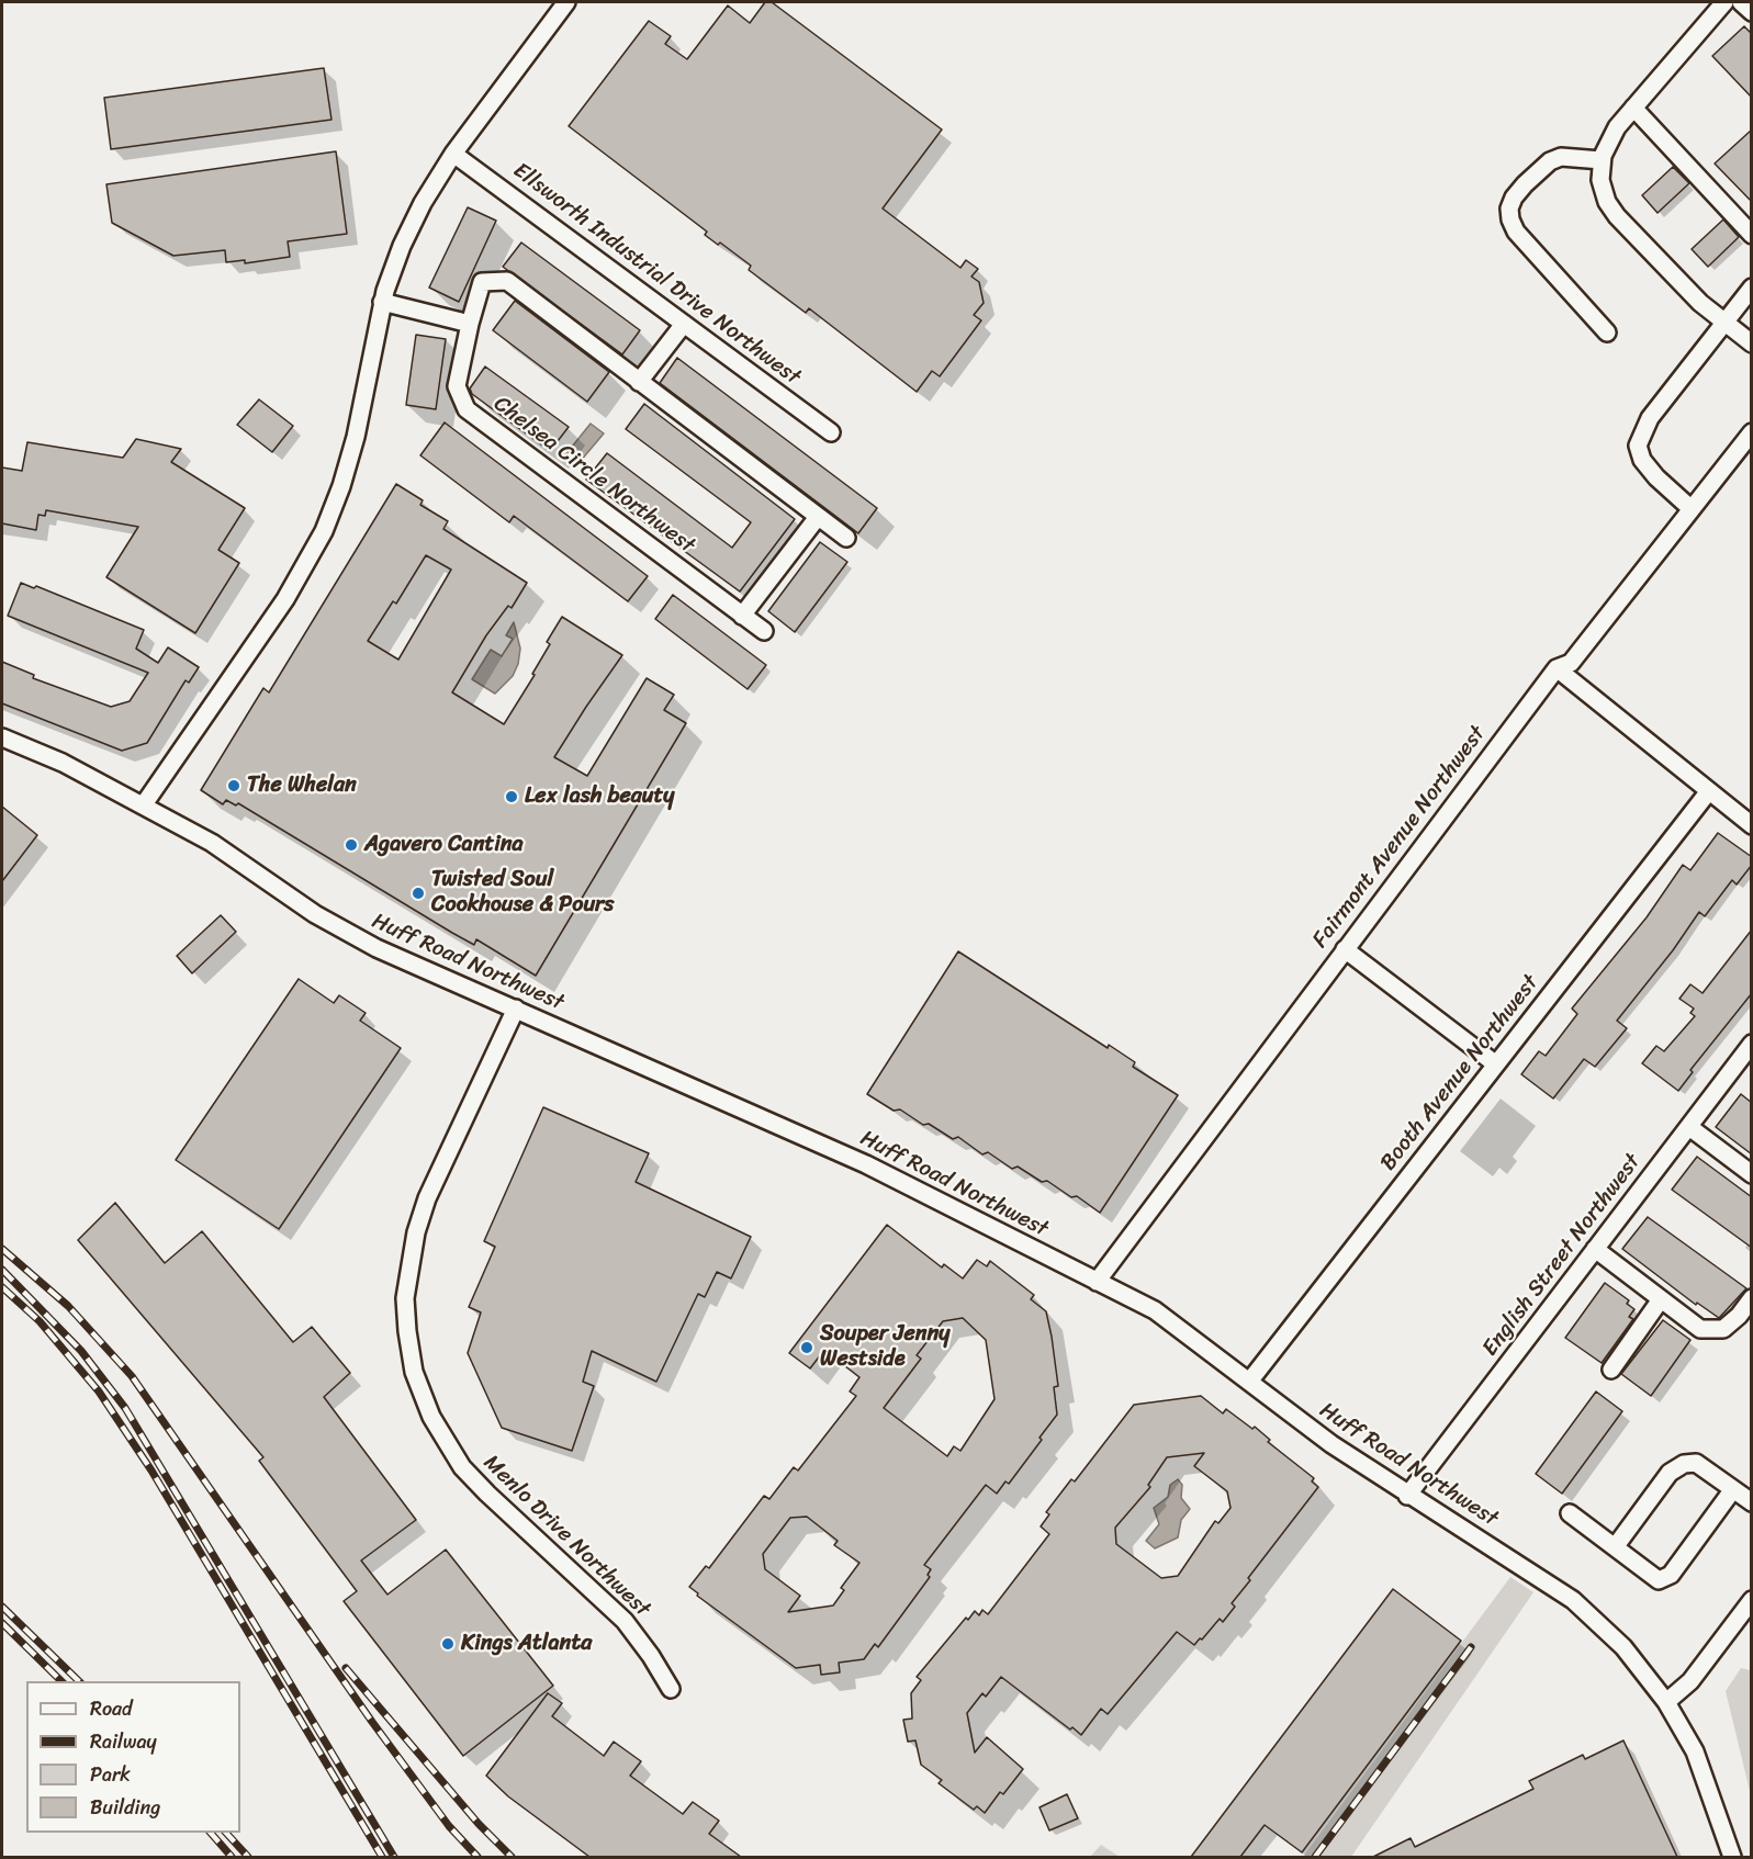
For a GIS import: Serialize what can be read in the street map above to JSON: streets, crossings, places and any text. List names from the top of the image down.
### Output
{
  "streets": {
    "street": [
      "Ellsworth Industrial Drive Northwest",
      "Chelsea Circle Northwest",
      "Fairmont Avenue Northwest",
      "Huff Road Northwest",
      "Booth Avenue Northwest",
      "English Street Northwest",
      "Menlo Drive Northwest"
    ]
  },
  "crossings": [
    ["Fairmont Avenue Northwest", "Huff Road Northwest"],
    ["Huff Road Northwest", "Booth Avenue Northwest"],
    ["Huff Road Northwest", "English Street Northwest"],
    ["Huff Road Northwest", "Menlo Drive Northwest"]
  ],
  "places": [
    "The Whelan",
    "Lex lash beauty",
    "Agavero Cantina",
    "Twisted Soul Cookhouse & Pours",
    "Souper Jenny Westside",
    "Kings Atlanta"
  ],
  "legend": [
    "Road",
    "Railway",
    "Park",
    "Building"
  ]
}
